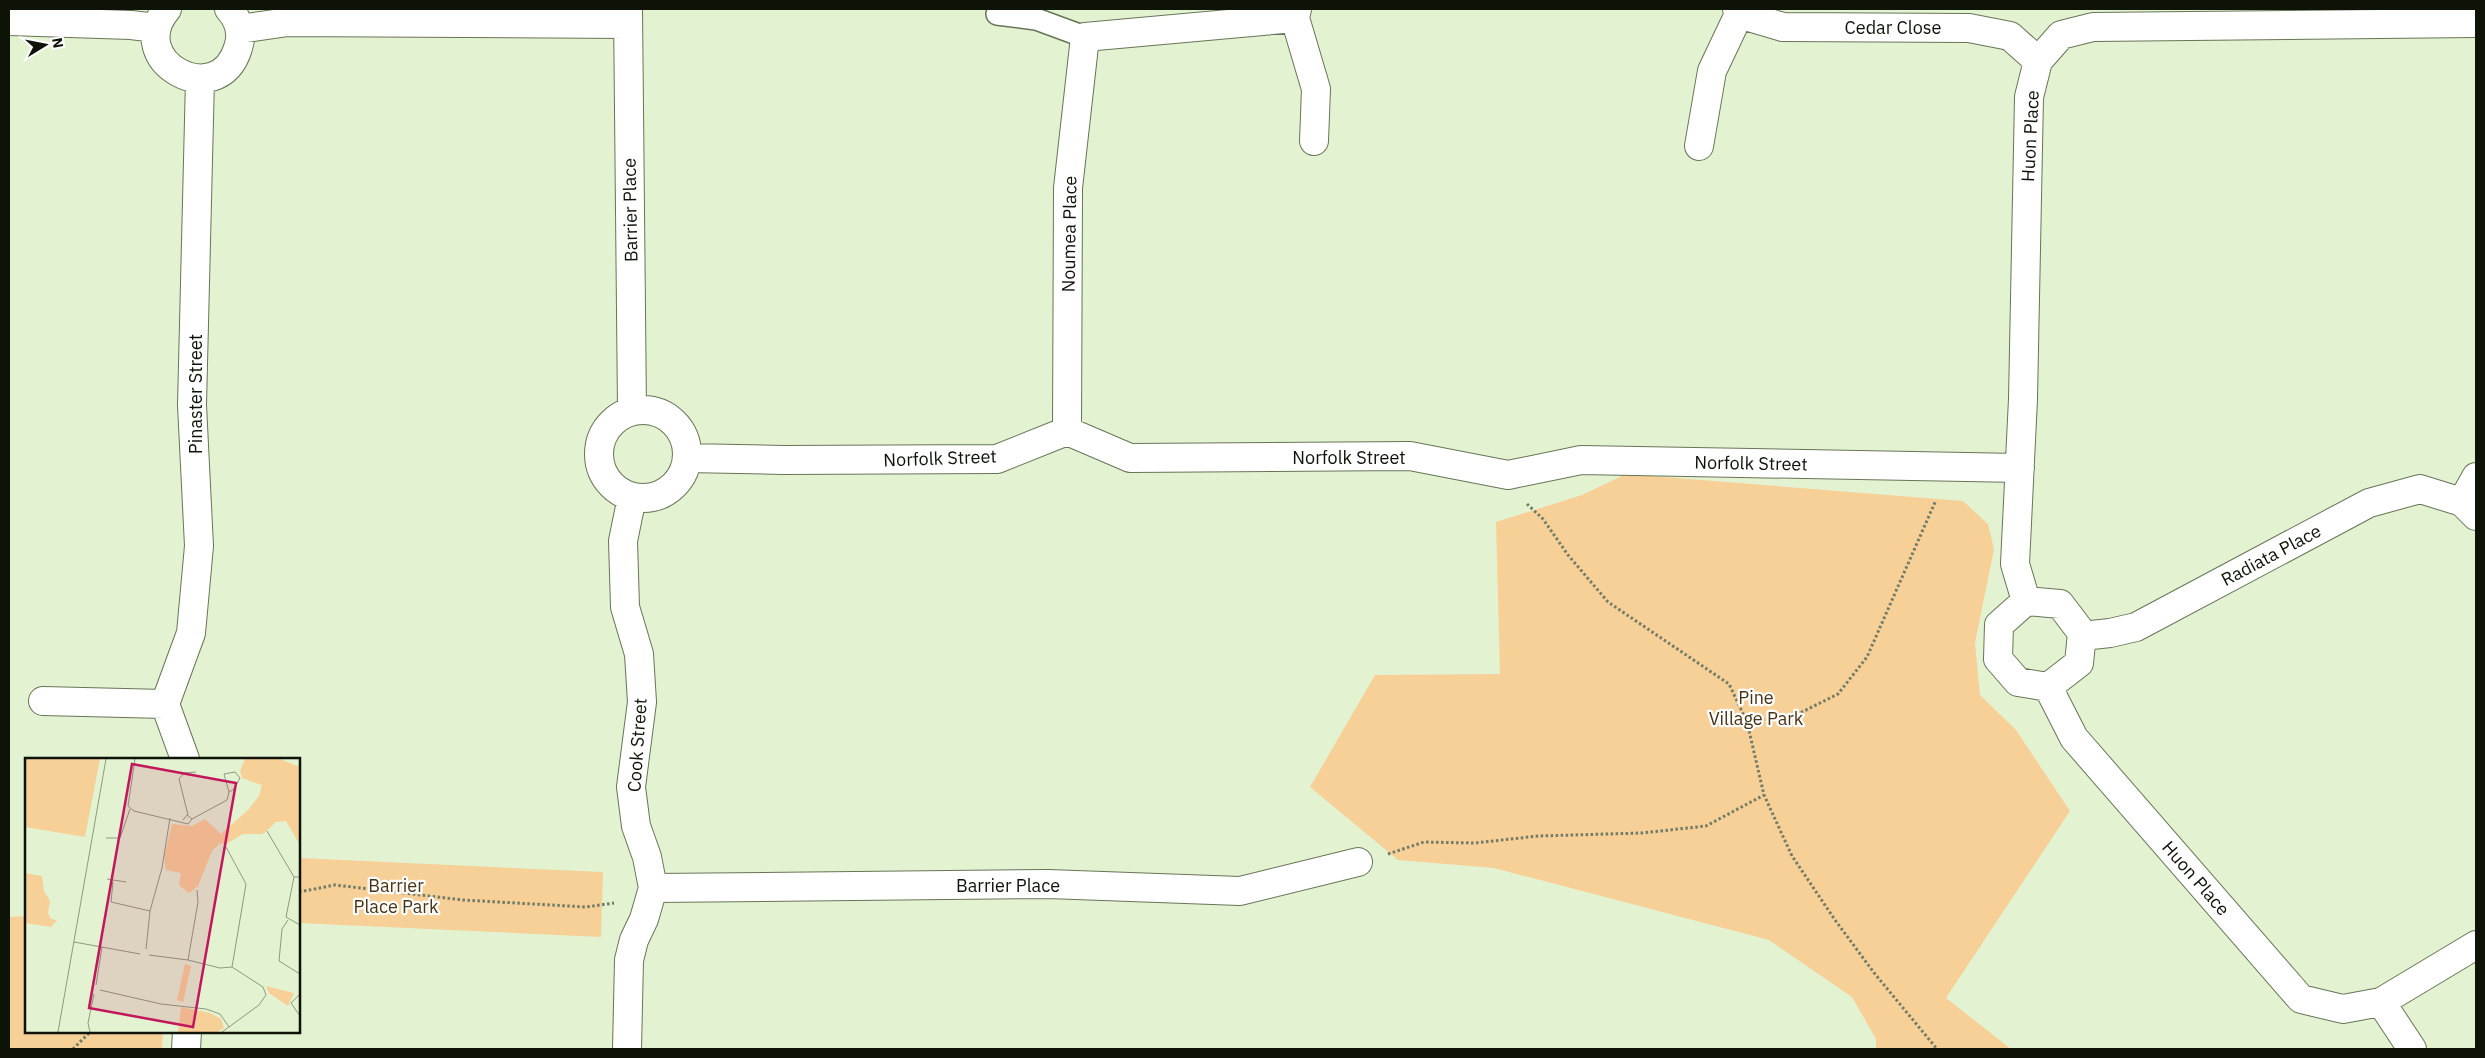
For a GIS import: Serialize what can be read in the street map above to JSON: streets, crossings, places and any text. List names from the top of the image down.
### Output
{
  "streets": {
    "street": [
      "Cedar Close",
      "Huon Place",
      "Barrier Place",
      "Noumea Place",
      "Pinaster Street",
      "Norfolk Street",
      "Radiata Place",
      "Cook Street"
    ]
  },
  "crossings": [
    ["Cedar Close", "Huon Place"],
    ["Huon Place", "Norfolk Street"],
    ["Huon Place", "Radiata Place"],
    ["Barrier Place", "Norfolk Street"],
    ["Barrier Place", "Cook Street"],
    ["Noumea Place", "Norfolk Street"],
    ["Norfolk Street", "Cook Street"]
  ],
  "parks": ["Pine Village Park", "Barrier Place Park"],
  "north": "right"
}
